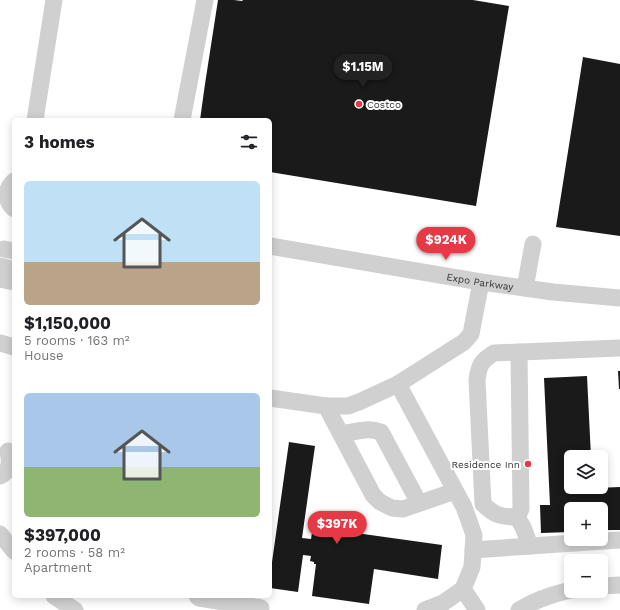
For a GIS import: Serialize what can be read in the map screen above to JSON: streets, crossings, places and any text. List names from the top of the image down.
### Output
{
  "streets": {
    "street": ["Expo Parkway"]
  },
  "places": ["Costco", "Residence Inn"],
  "page": {
    "price": ["$1.15M", "$924K", "$397K"],
    "heading": "3 homes",
    "list": [
      {
        "name": "$1,150,000",
        "note": "5 rooms · 163 m² · House"
      },
      {
        "name": "$397,000",
        "note": "2 rooms · 58 m² · Apartment"
      }
    ],
    "map_buttons": ["+", "−"]
  }
}
